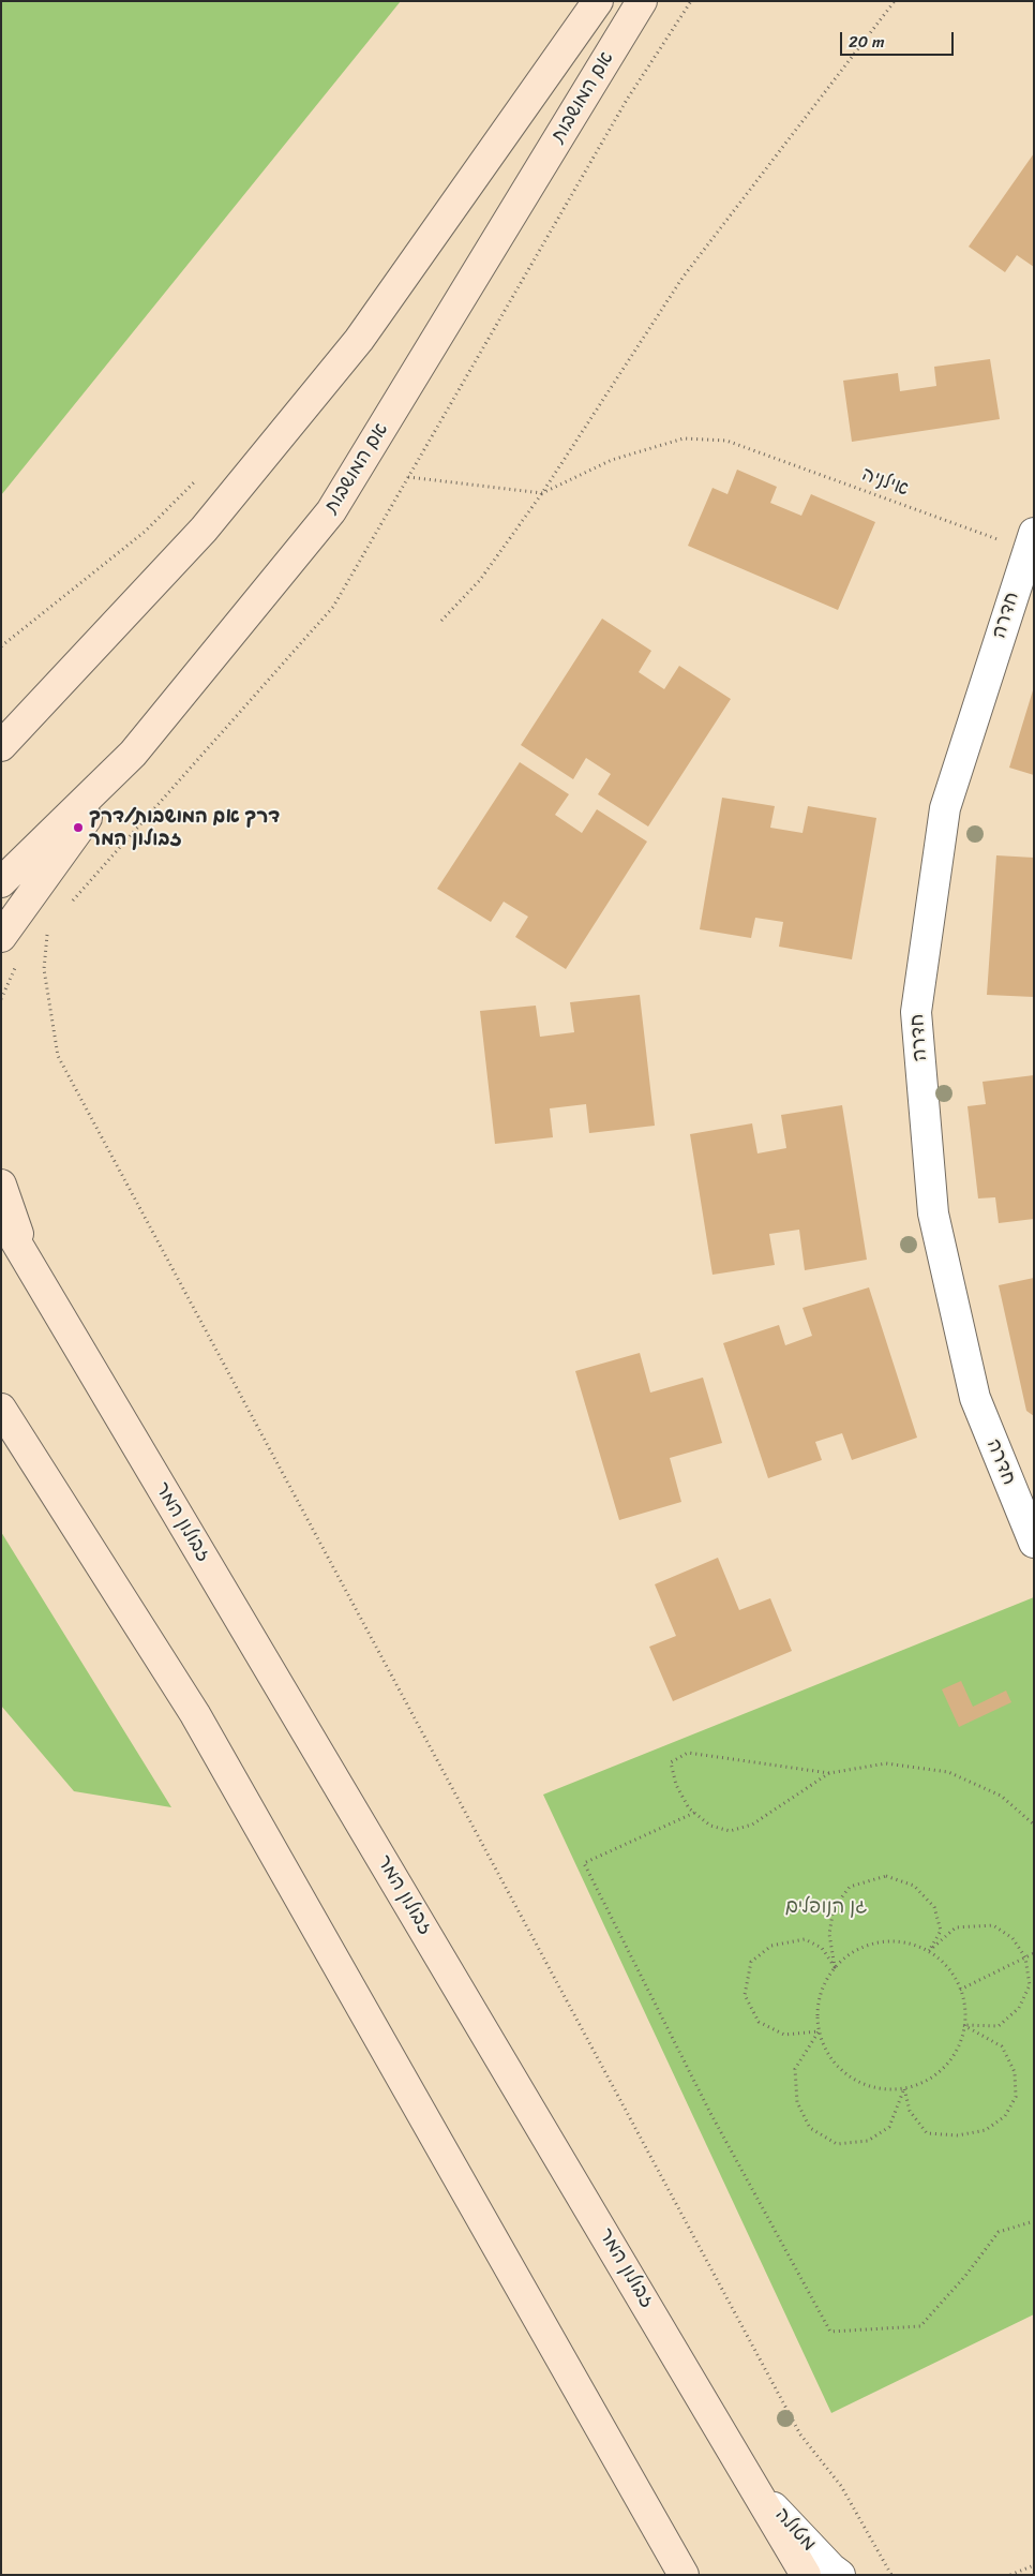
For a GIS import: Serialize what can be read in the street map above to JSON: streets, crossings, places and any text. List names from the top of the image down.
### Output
{
  "streets": {
    "street": [
      "אם המושבות",
      "חדרה",
      "זבולון המר",
      "מטולה"
    ],
    "path": ["אילניה"]
  },
  "crossings": [
    ["אילניה", "חדרה"],
    ["זבולון המר", "מטולה"]
  ],
  "parks": ["גן הנופלים"],
  "places": ["דרך אם המושבות/דרך זבולון המר"],
  "scale_bar": "20 m"
}
